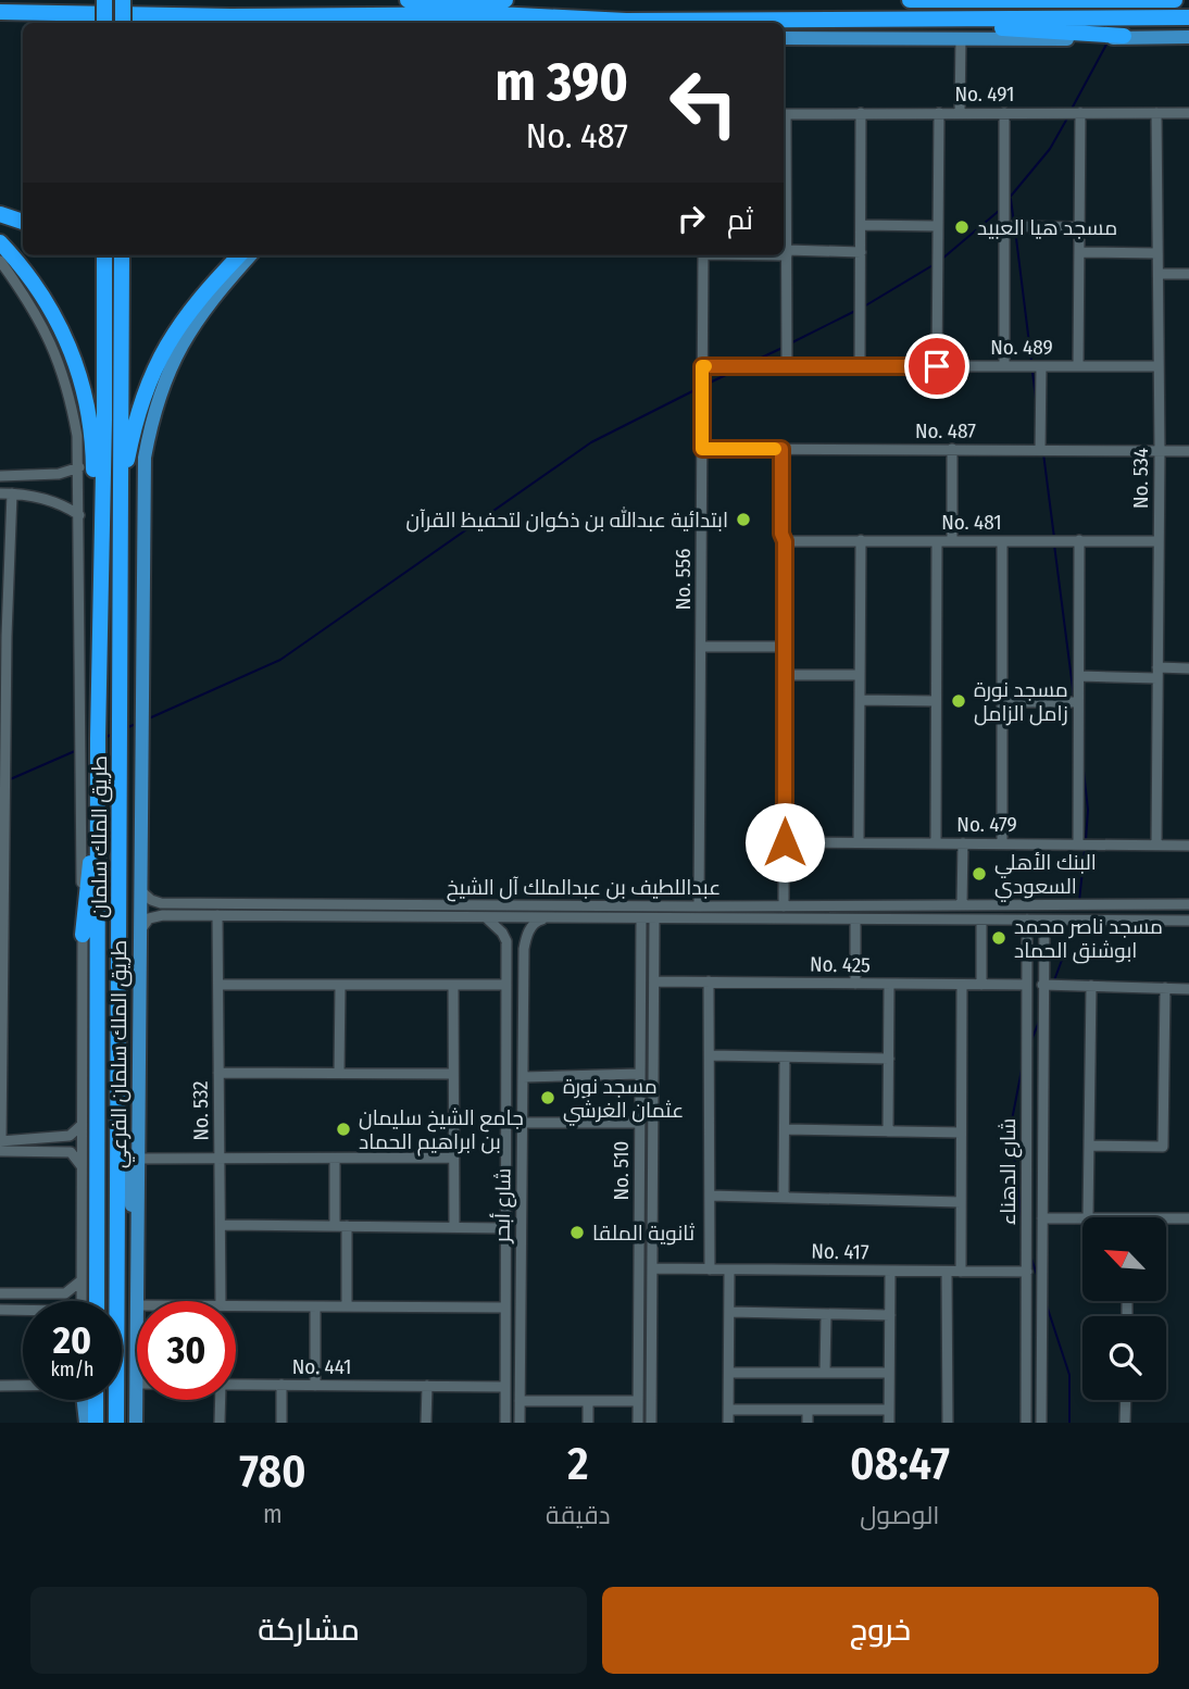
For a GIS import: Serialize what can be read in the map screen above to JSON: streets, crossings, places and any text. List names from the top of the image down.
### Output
{
  "streets": {
    "highway": ["طريق الملك سلمان"],
    "main road": ["طريق الملك سلمان الفرعي"],
    "street": [
      "No. 491",
      "No. 489",
      "No. 487",
      "No. 534",
      "No. 481",
      "No. 556",
      "No. 479",
      "عبداللطيف بن عبدالملك آل الشيخ",
      "No. 425",
      "No. 532",
      "No. 510",
      "شارع الدهناء",
      "شارع أبحر",
      "No. 417",
      "No. 441"
    ]
  },
  "crossings": [
    ["No. 491", "No. 534"],
    ["No. 489", "No. 534"],
    ["No. 489", "No. 556"],
    ["No. 487", "No. 534"],
    ["No. 487", "No. 556"],
    ["No. 534", "No. 481"],
    ["No. 534", "No. 479"],
    ["No. 556", "عبداللطيف بن عبدالملك آل الشيخ"],
    ["عبداللطيف بن عبدالملك آل الشيخ", "No. 532"],
    ["عبداللطيف بن عبدالملك آل الشيخ", "No. 510"],
    ["عبداللطيف بن عبدالملك آل الشيخ", "شارع الدهناء"],
    ["عبداللطيف بن عبدالملك آل الشيخ", "شارع أبحر"],
    ["No. 425", "No. 510"],
    ["No. 425", "شارع الدهناء"],
    ["No. 510", "No. 417"],
    ["شارع الدهناء", "No. 417"],
    ["شارع أبحر", "No. 441"]
  ],
  "places": [
    "مسجد هيا العبيد",
    "ابتدائية عبدالله بن ذكوان لتحفيظ القرآن",
    "مسجد نورة زامل الزامل",
    "البنك الأهلي السعودي",
    "مسجد ناصر محمد ابوشنق الحماد",
    "مسجد نورة عثمان الغرشي",
    "جامع الشيخ سليمان بن ابراهيم الحماد",
    "ثانوية الملقا"
  ],
  "north": "top left",
  "page": {
    "turn": ["390 m", "No. 487"],
    "then": "ثم",
    "speed": "20 km/h",
    "limit": "30",
    "eta": [
      "08:47",
      "الوصول",
      "2",
      "دقيقة",
      "780",
      "m"
    ],
    "buttons": ["خروج", "مشاركة"]
  }
}
